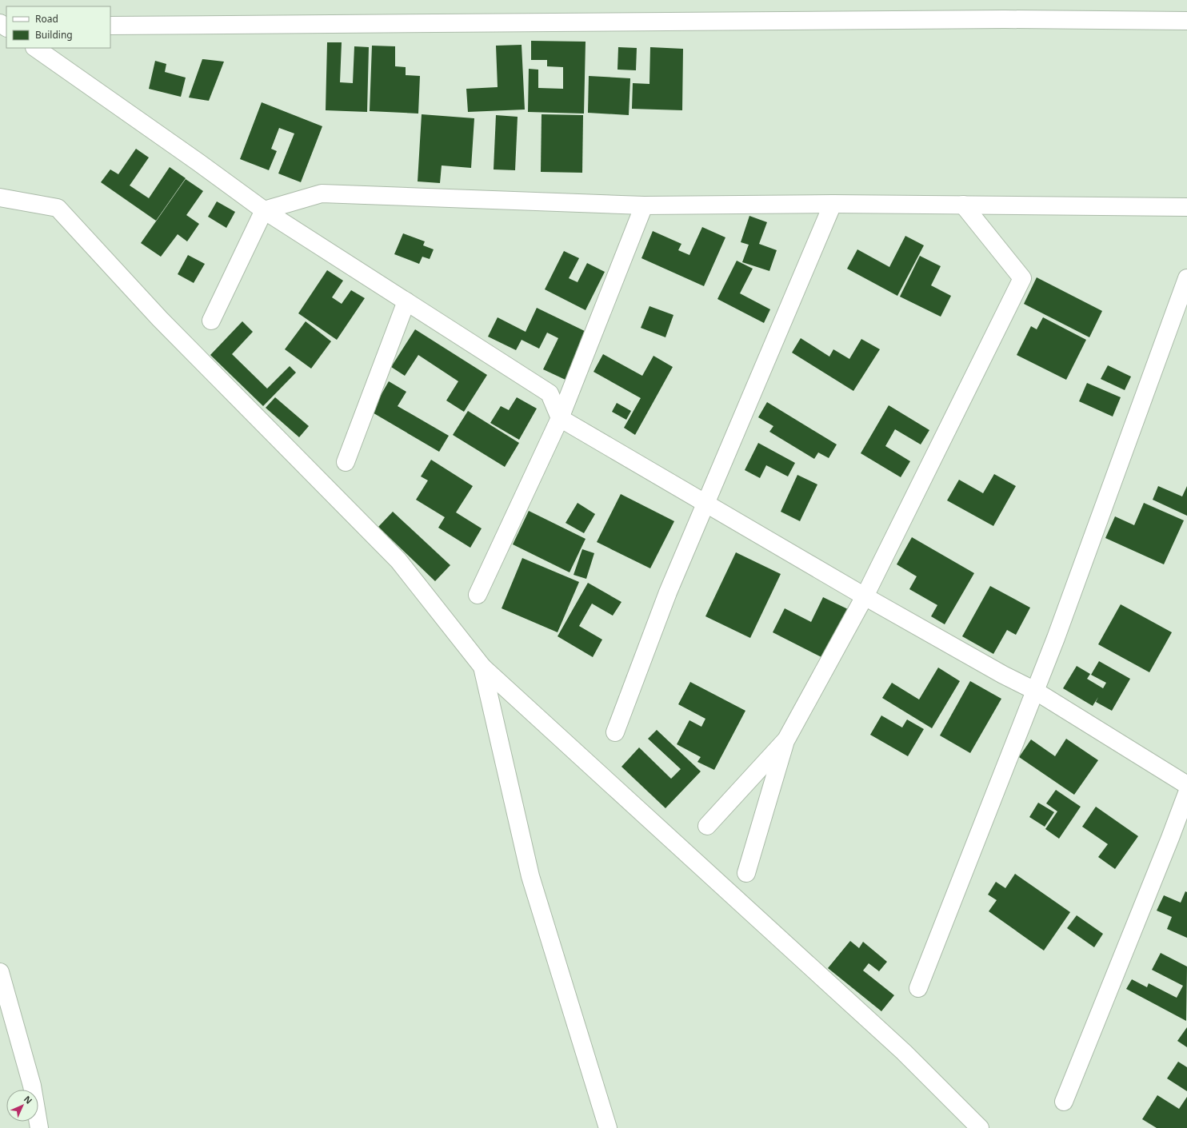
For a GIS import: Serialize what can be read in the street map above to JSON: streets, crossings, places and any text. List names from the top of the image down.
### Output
{
  "legend": ["Road", "Building"],
  "north": "top right"
}
